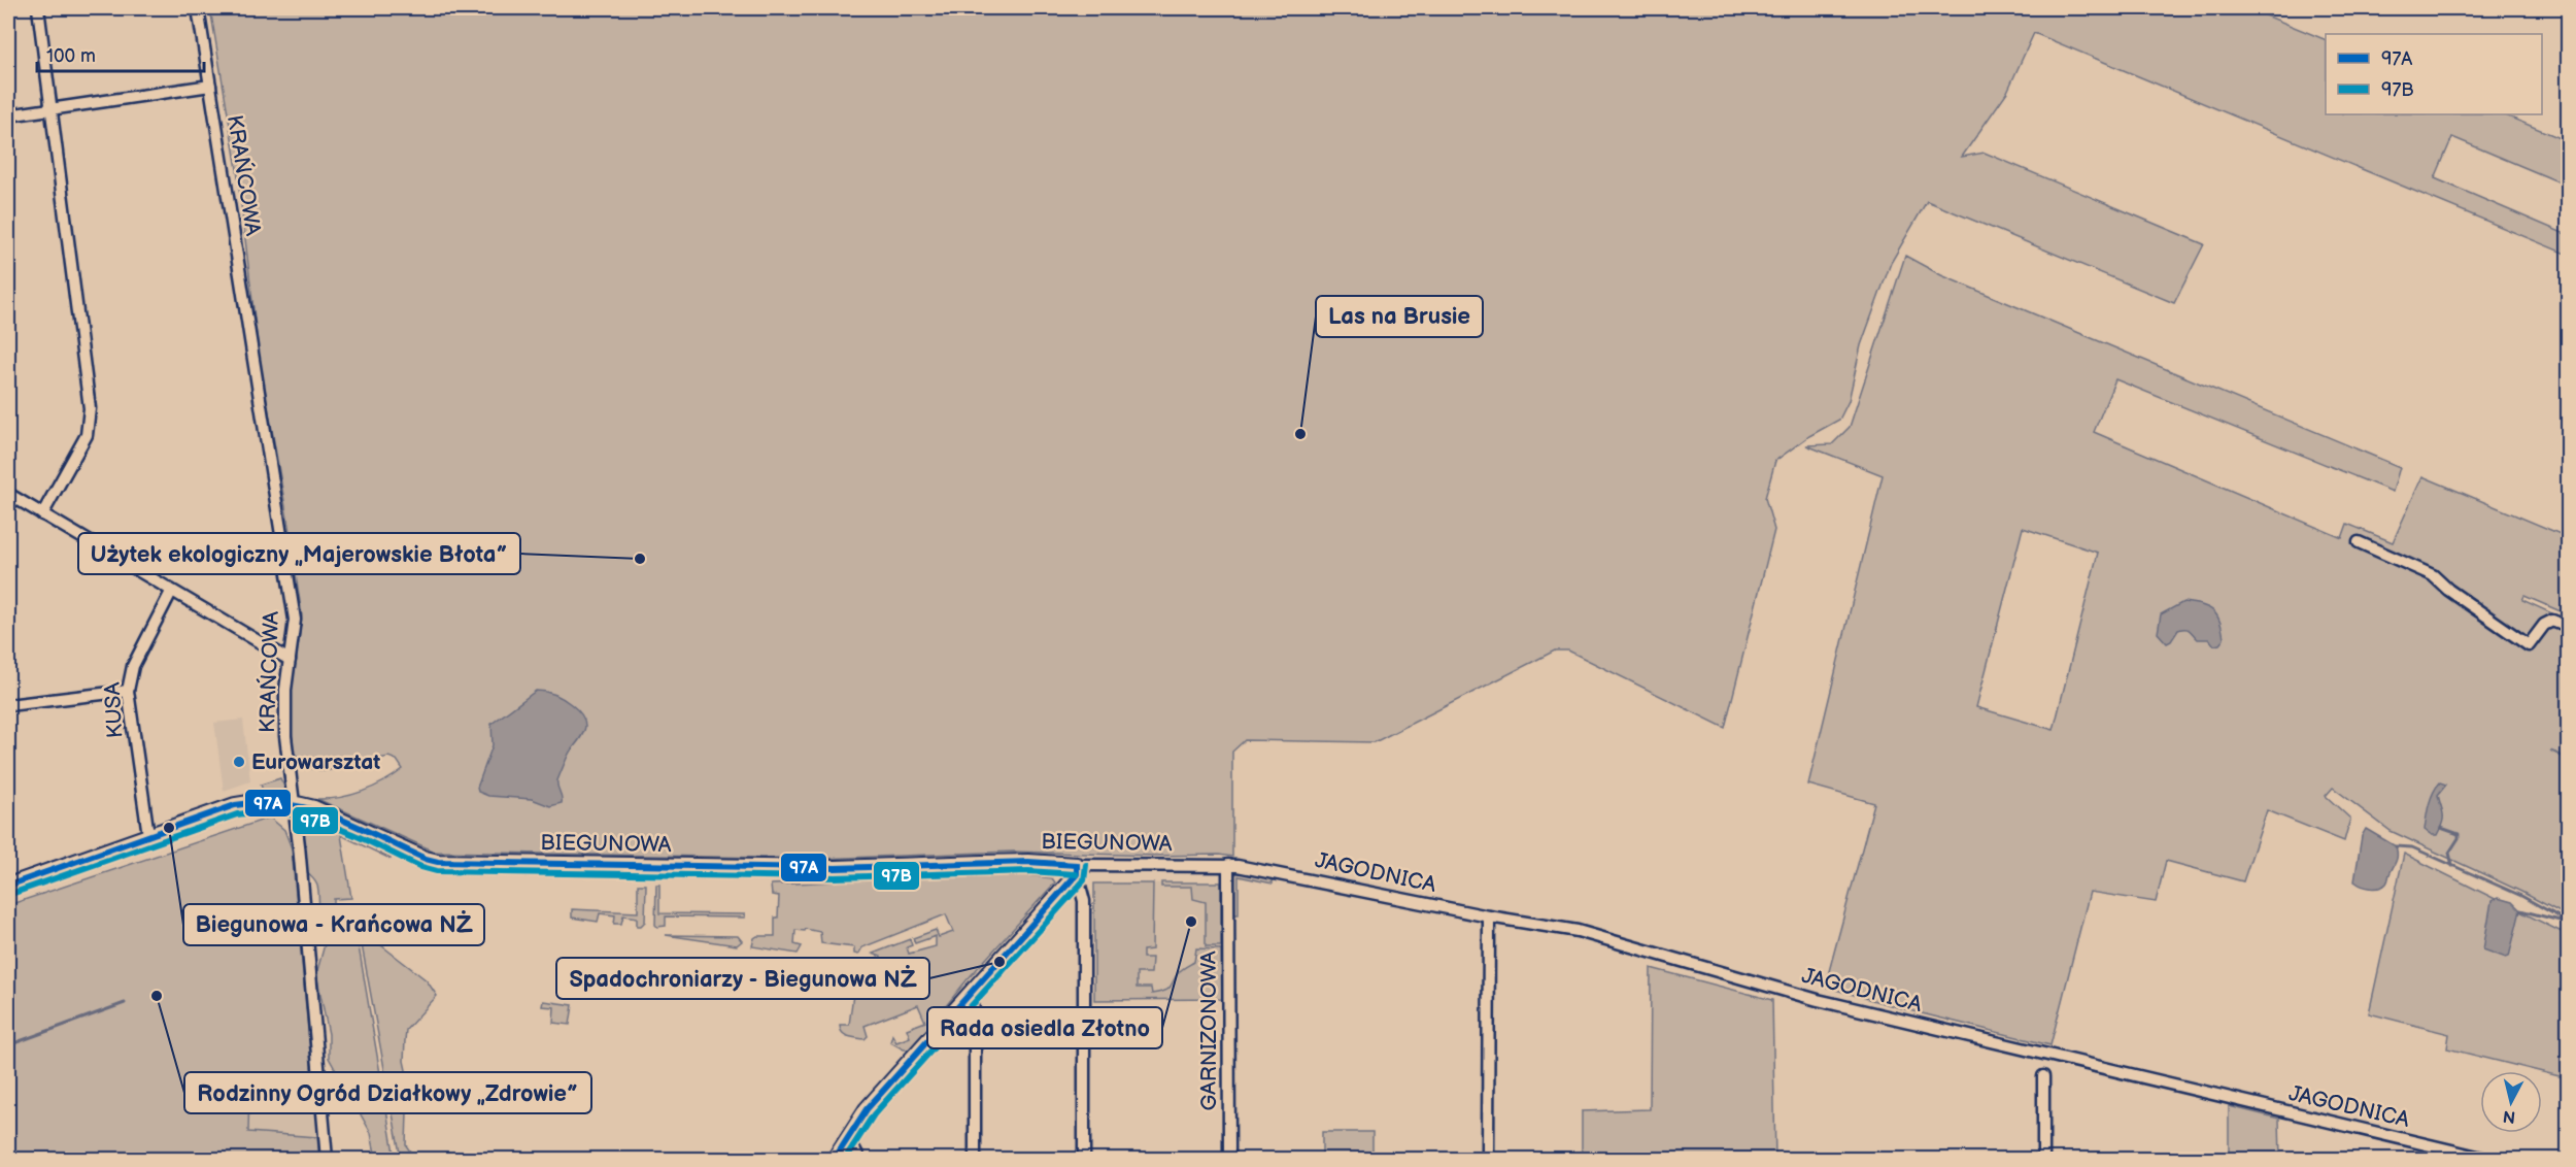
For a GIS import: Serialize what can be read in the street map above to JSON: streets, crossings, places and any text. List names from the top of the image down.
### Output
{
  "streets": {
    "street": [
      "KRAŃCOWA",
      "KUSA",
      "BIEGUNOWA",
      "JAGODNICA",
      "GARNIZONOWA"
    ]
  },
  "crossings": [
    ["KRAŃCOWA", "BIEGUNOWA"],
    ["KUSA", "BIEGUNOWA"],
    ["BIEGUNOWA", "JAGODNICA"],
    ["BIEGUNOWA", "GARNIZONOWA"],
    ["JAGODNICA", "GARNIZONOWA"]
  ],
  "places": [
    "Las na Brusie",
    "Użytek ekologiczny „Majerowskie Błota”",
    "Eurowarsztat",
    "Biegunowa - Krańcowa NŻ",
    "Rada osiedla Złotno",
    "Spadochroniarzy - Biegunowa NŻ",
    "Rodzinny Ogród Działkowy „Zdrowie”"
  ],
  "lines": ["transit line 97A", "transit line 97B"],
  "legend": ["97A", "97B"],
  "scale_bar": "100 m",
  "north": "bottom"
}
